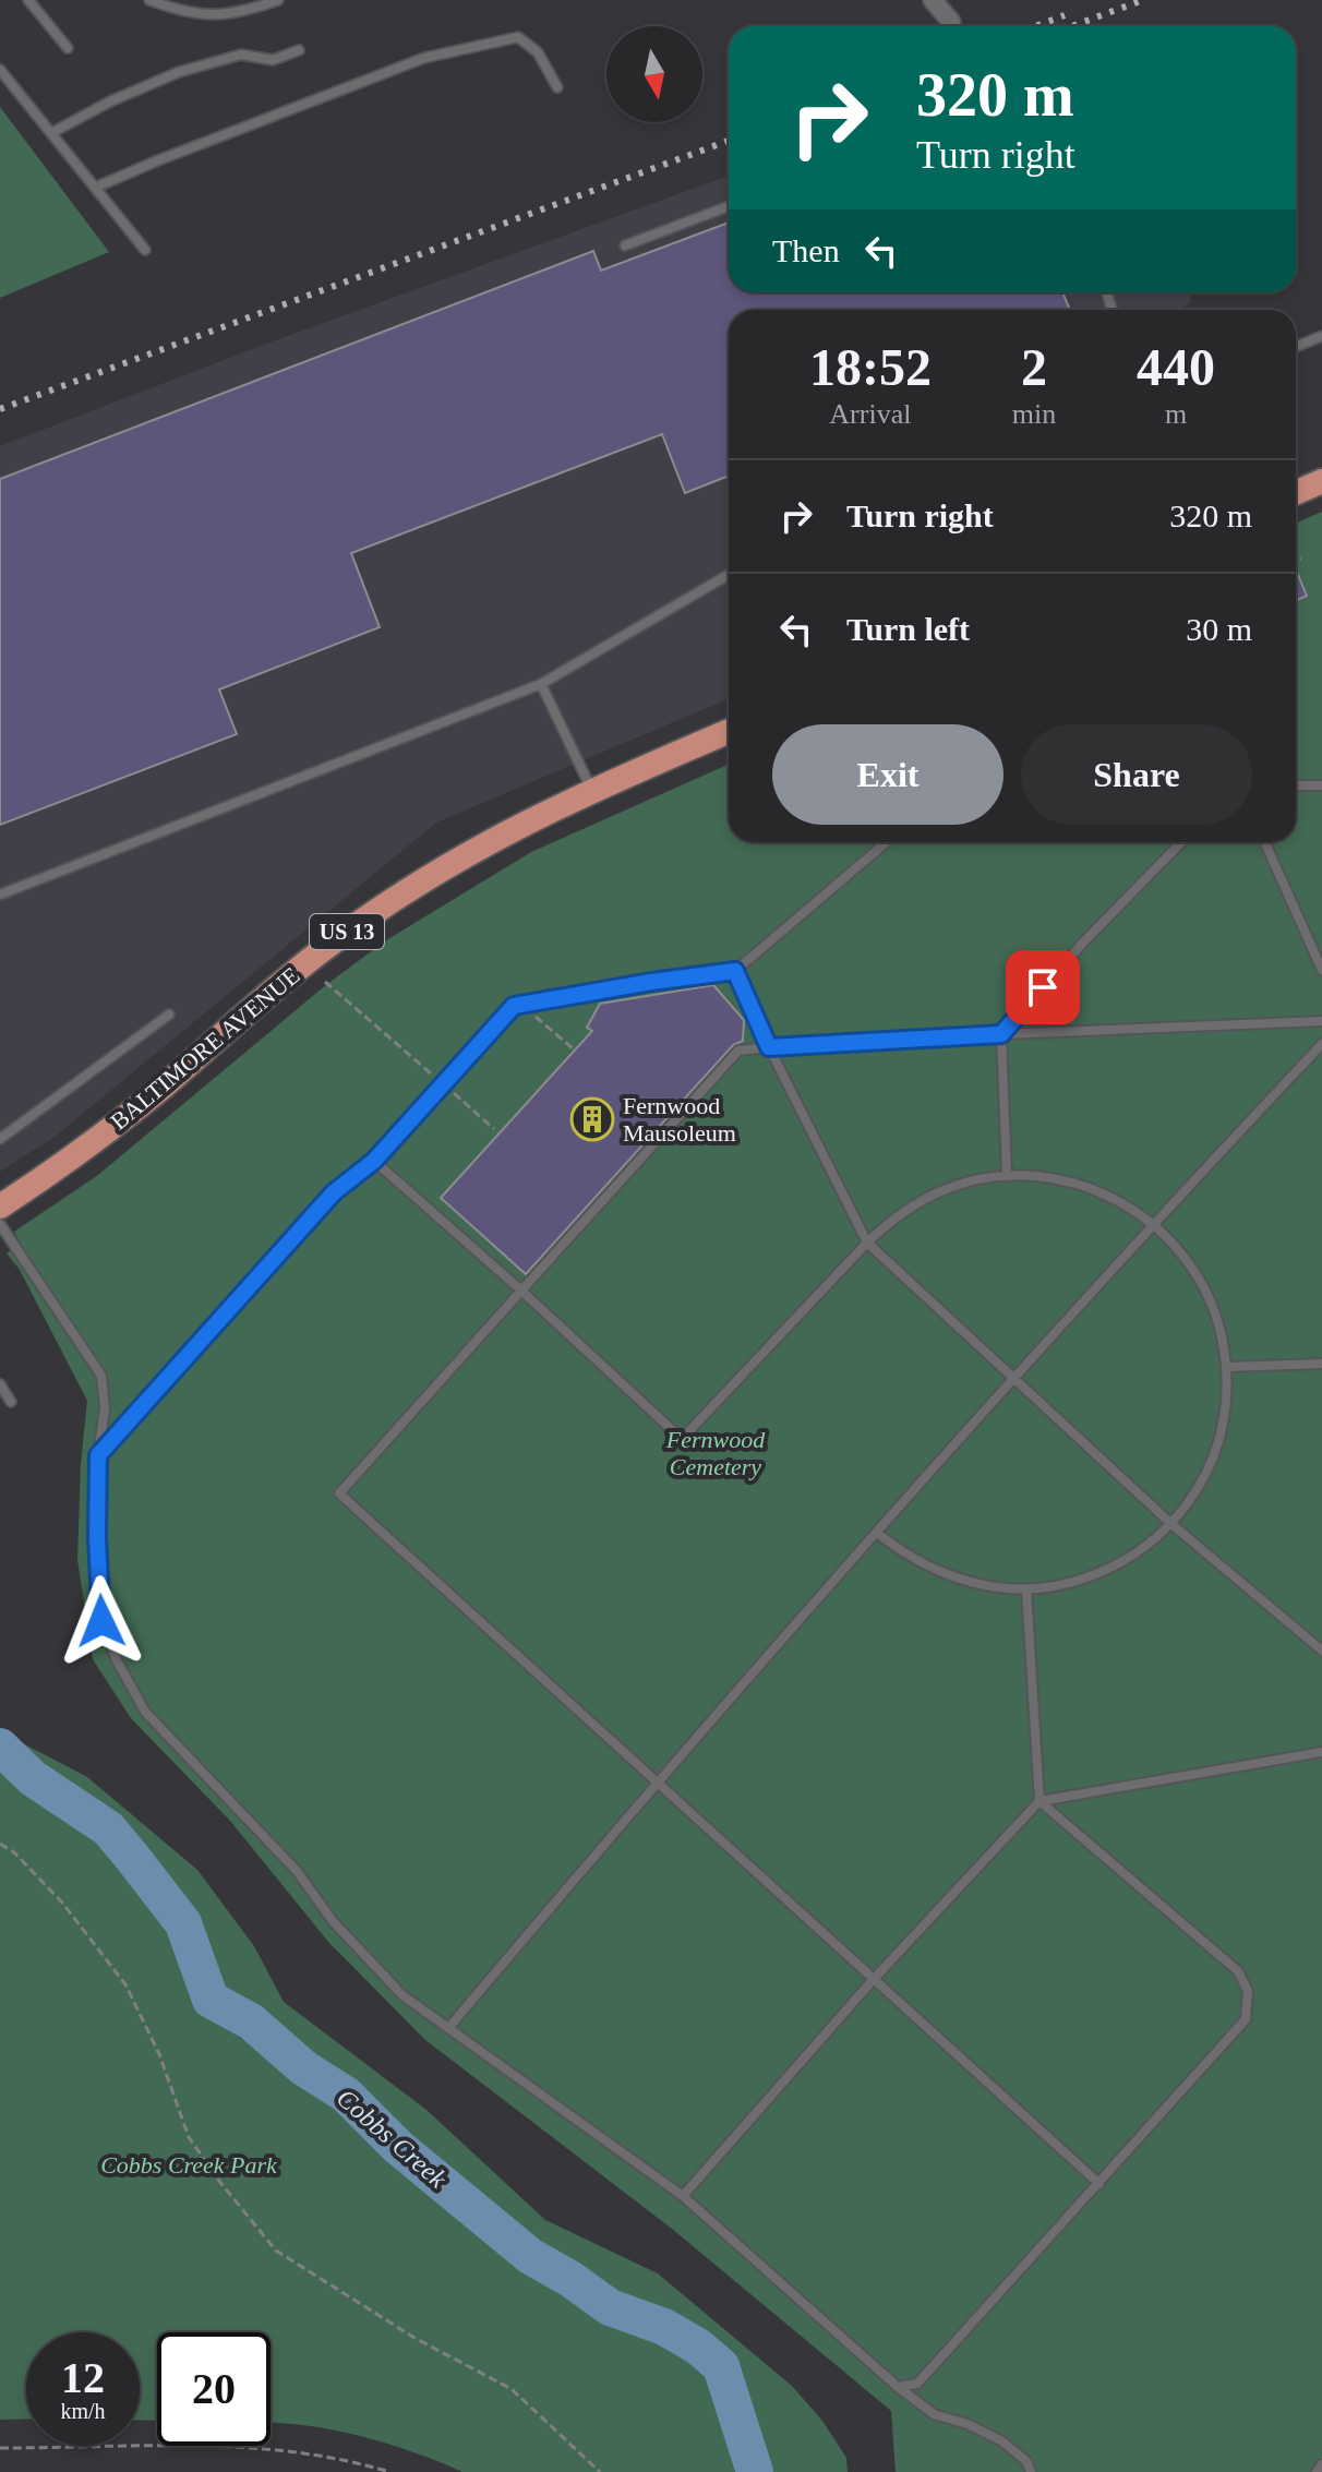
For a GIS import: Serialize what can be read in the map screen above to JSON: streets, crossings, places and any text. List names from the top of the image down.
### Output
{
  "streets": {
    "main road": ["US 13", "BALTIMORE AVENUE"]
  },
  "water": ["Cobbs Creek"],
  "parks": ["Fernwood Cemetery", "Cobbs Creek Park"],
  "places": {
    "building": ["Fernwood Mausoleum"]
  },
  "north": "bottom",
  "page": {
    "turn": ["320 m", "Turn right"],
    "then": "Then",
    "eta": [
      "18:52",
      "Arrival",
      "2",
      "min",
      "440",
      "m"
    ],
    "list": [
      {
        "name": "Turn right",
        "value": "320 m"
      },
      {
        "name": "Turn left",
        "value": "30 m"
      }
    ],
    "buttons": ["Exit", "Share"],
    "speed": "12 km/h",
    "limit": "20"
  }
}
